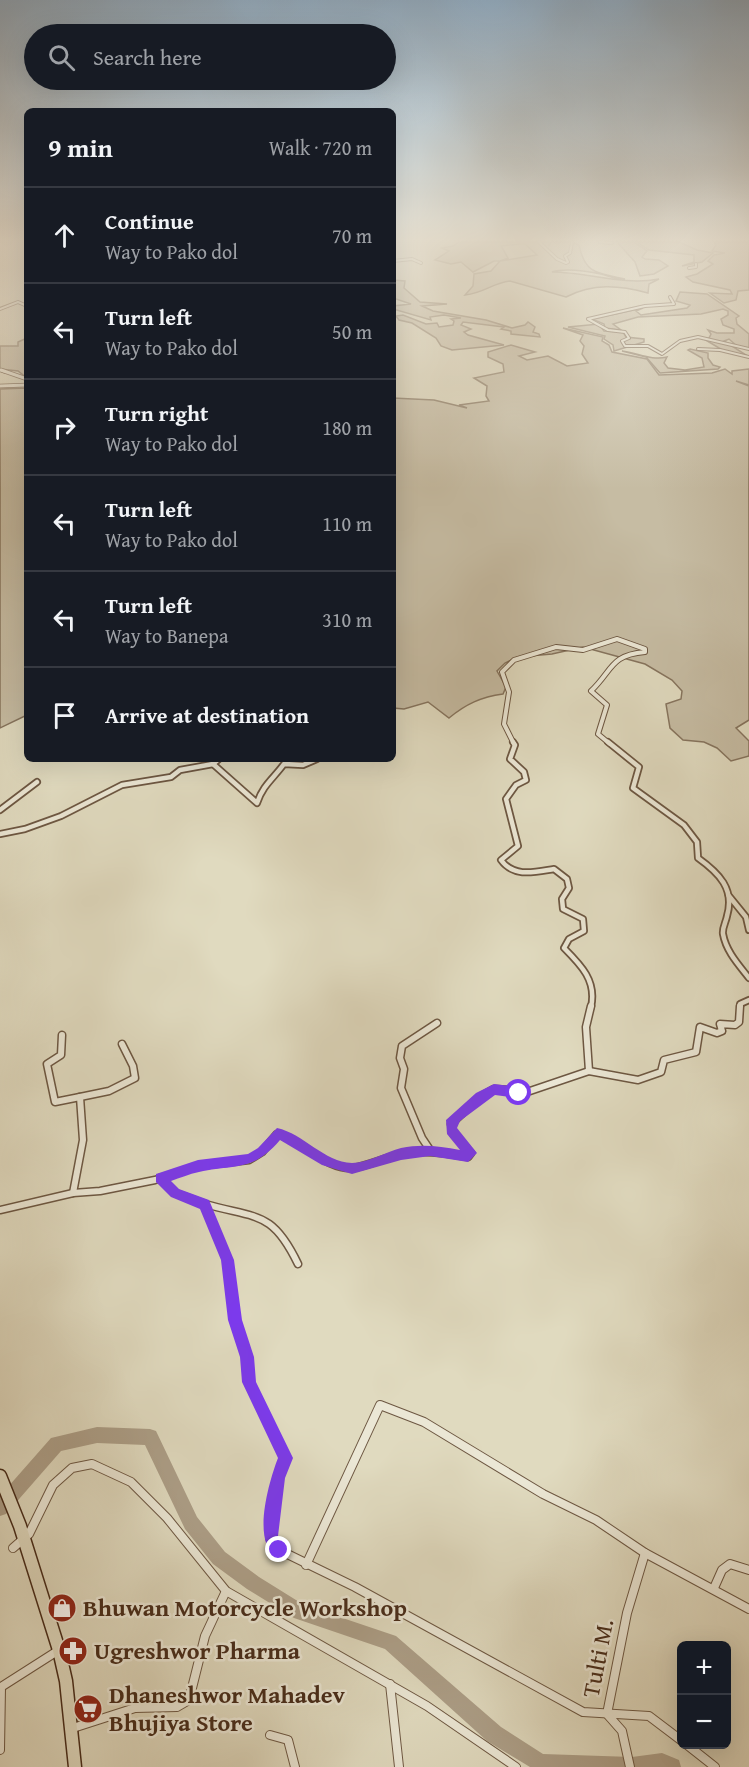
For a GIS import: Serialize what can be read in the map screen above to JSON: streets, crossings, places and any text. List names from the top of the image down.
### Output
{
  "streets": {
    "street": ["Tulti M."]
  },
  "places": {
    "shop": ["Bhuwan Motorcycle Workshop"],
    "pharmacy": ["Ugreshwor Pharma"],
    "supermarket": ["Dhaneshwor Mahadev Bhujiya Store"]
  },
  "page": {
    "search": "Search here",
    "heading": ["9 min", "Walk · 720 m"],
    "list": [
      ["Continue", "Way to Pako dol", "70 m"],
      ["Turn left", "Way to Pako dol", "50 m"],
      ["Turn right", "Way to Pako dol", "180 m"],
      ["Turn left", "Way to Pako dol", "110 m"],
      ["Turn left", "Way to Banepa", "310 m"],
      "Arrive at destination"
    ],
    "map_buttons": ["+", "−"]
  }
}
